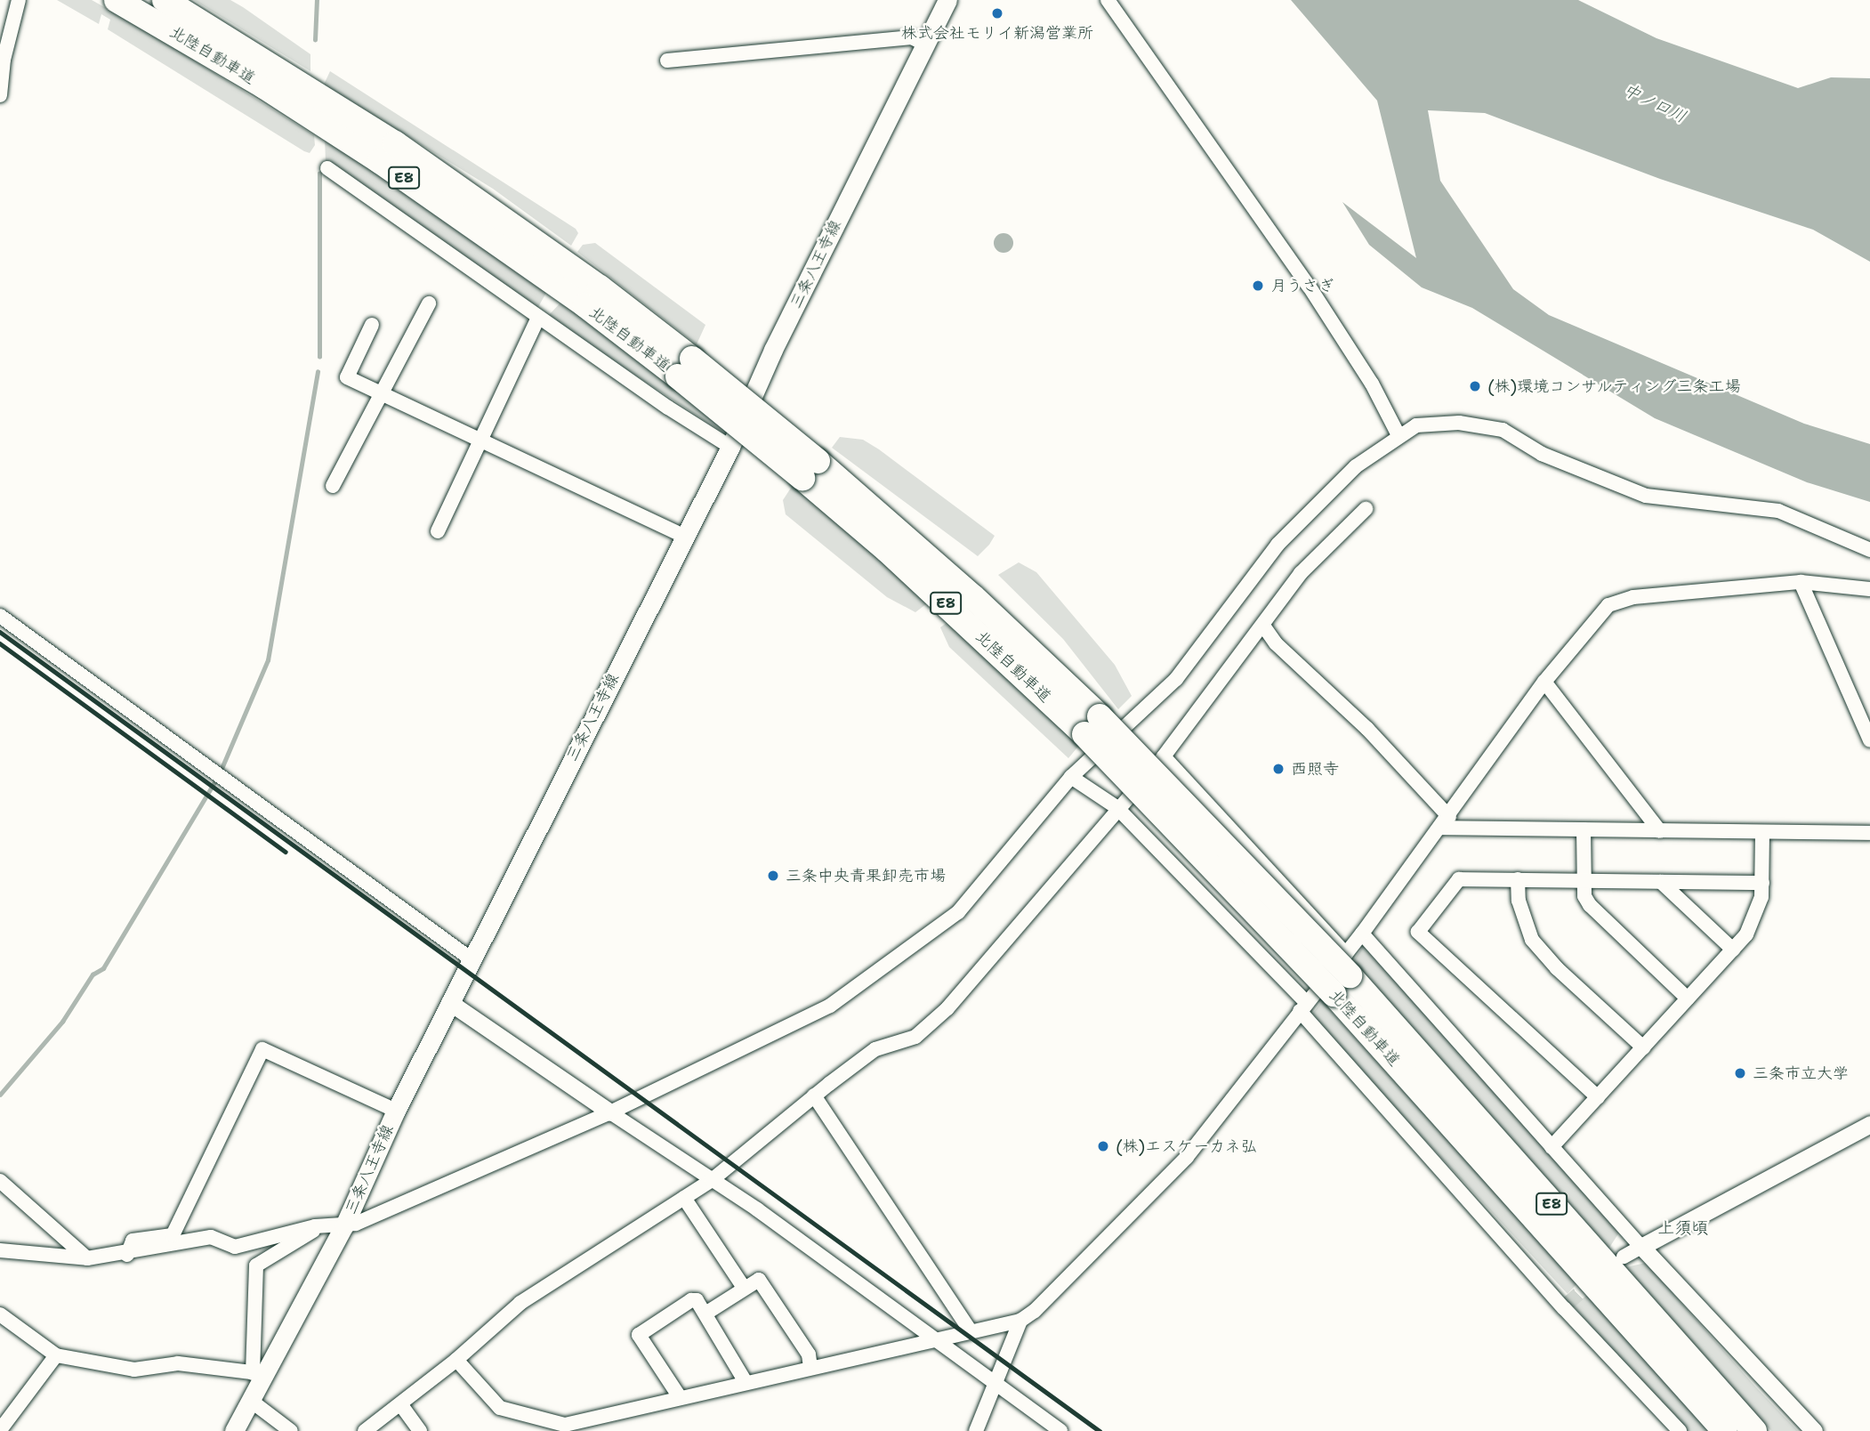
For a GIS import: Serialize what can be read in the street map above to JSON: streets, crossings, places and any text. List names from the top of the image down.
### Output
{
  "streets": {
    "highway": ["北陸自動車道", "E8"],
    "main road": ["三条八王寺線"]
  },
  "districts": ["上須頃"],
  "water": ["中ノ口川"],
  "places": [
    "株式会社モリイ新潟営業所",
    "月うさぎ",
    "(株)環境コンサルティング三条工場",
    "西照寺",
    "三条中央青果卸売市場",
    "三条市立大学",
    "(株)エスケーカネ弘"
  ]
}
